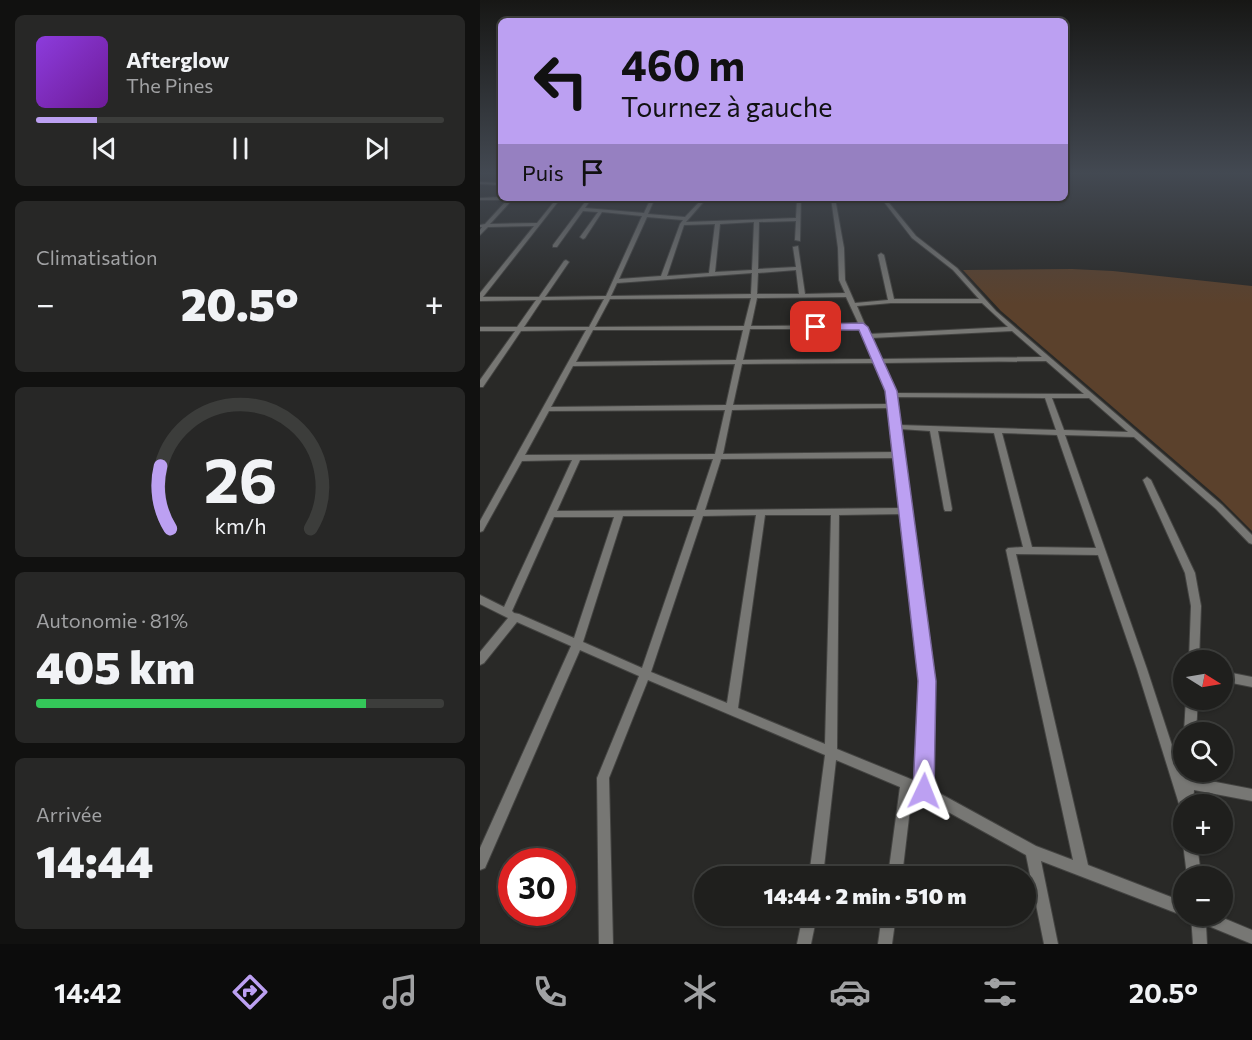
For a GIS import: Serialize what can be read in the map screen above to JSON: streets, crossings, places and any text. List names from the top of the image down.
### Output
{
  "north": "right",
  "page": {
    "turn": ["460 m", "Tournez à gauche"],
    "song": ["Afterglow", "The Pines"],
    "then": "Puis",
    "tile": [
      "Climatisation",
      ["Autonomie · 81%", "405 km"],
      ["Arrivée", "14:44"]
    ],
    "heat": ["−", "20.5°", "+"],
    "map_buttons": ["+", "−"],
    "limit": "30",
    "trip": "14:44 · 2 min · 510 m",
    "tabs": ["14:42", "20.5°"],
    "gauge": ["26", "km/h"]
  }
}
